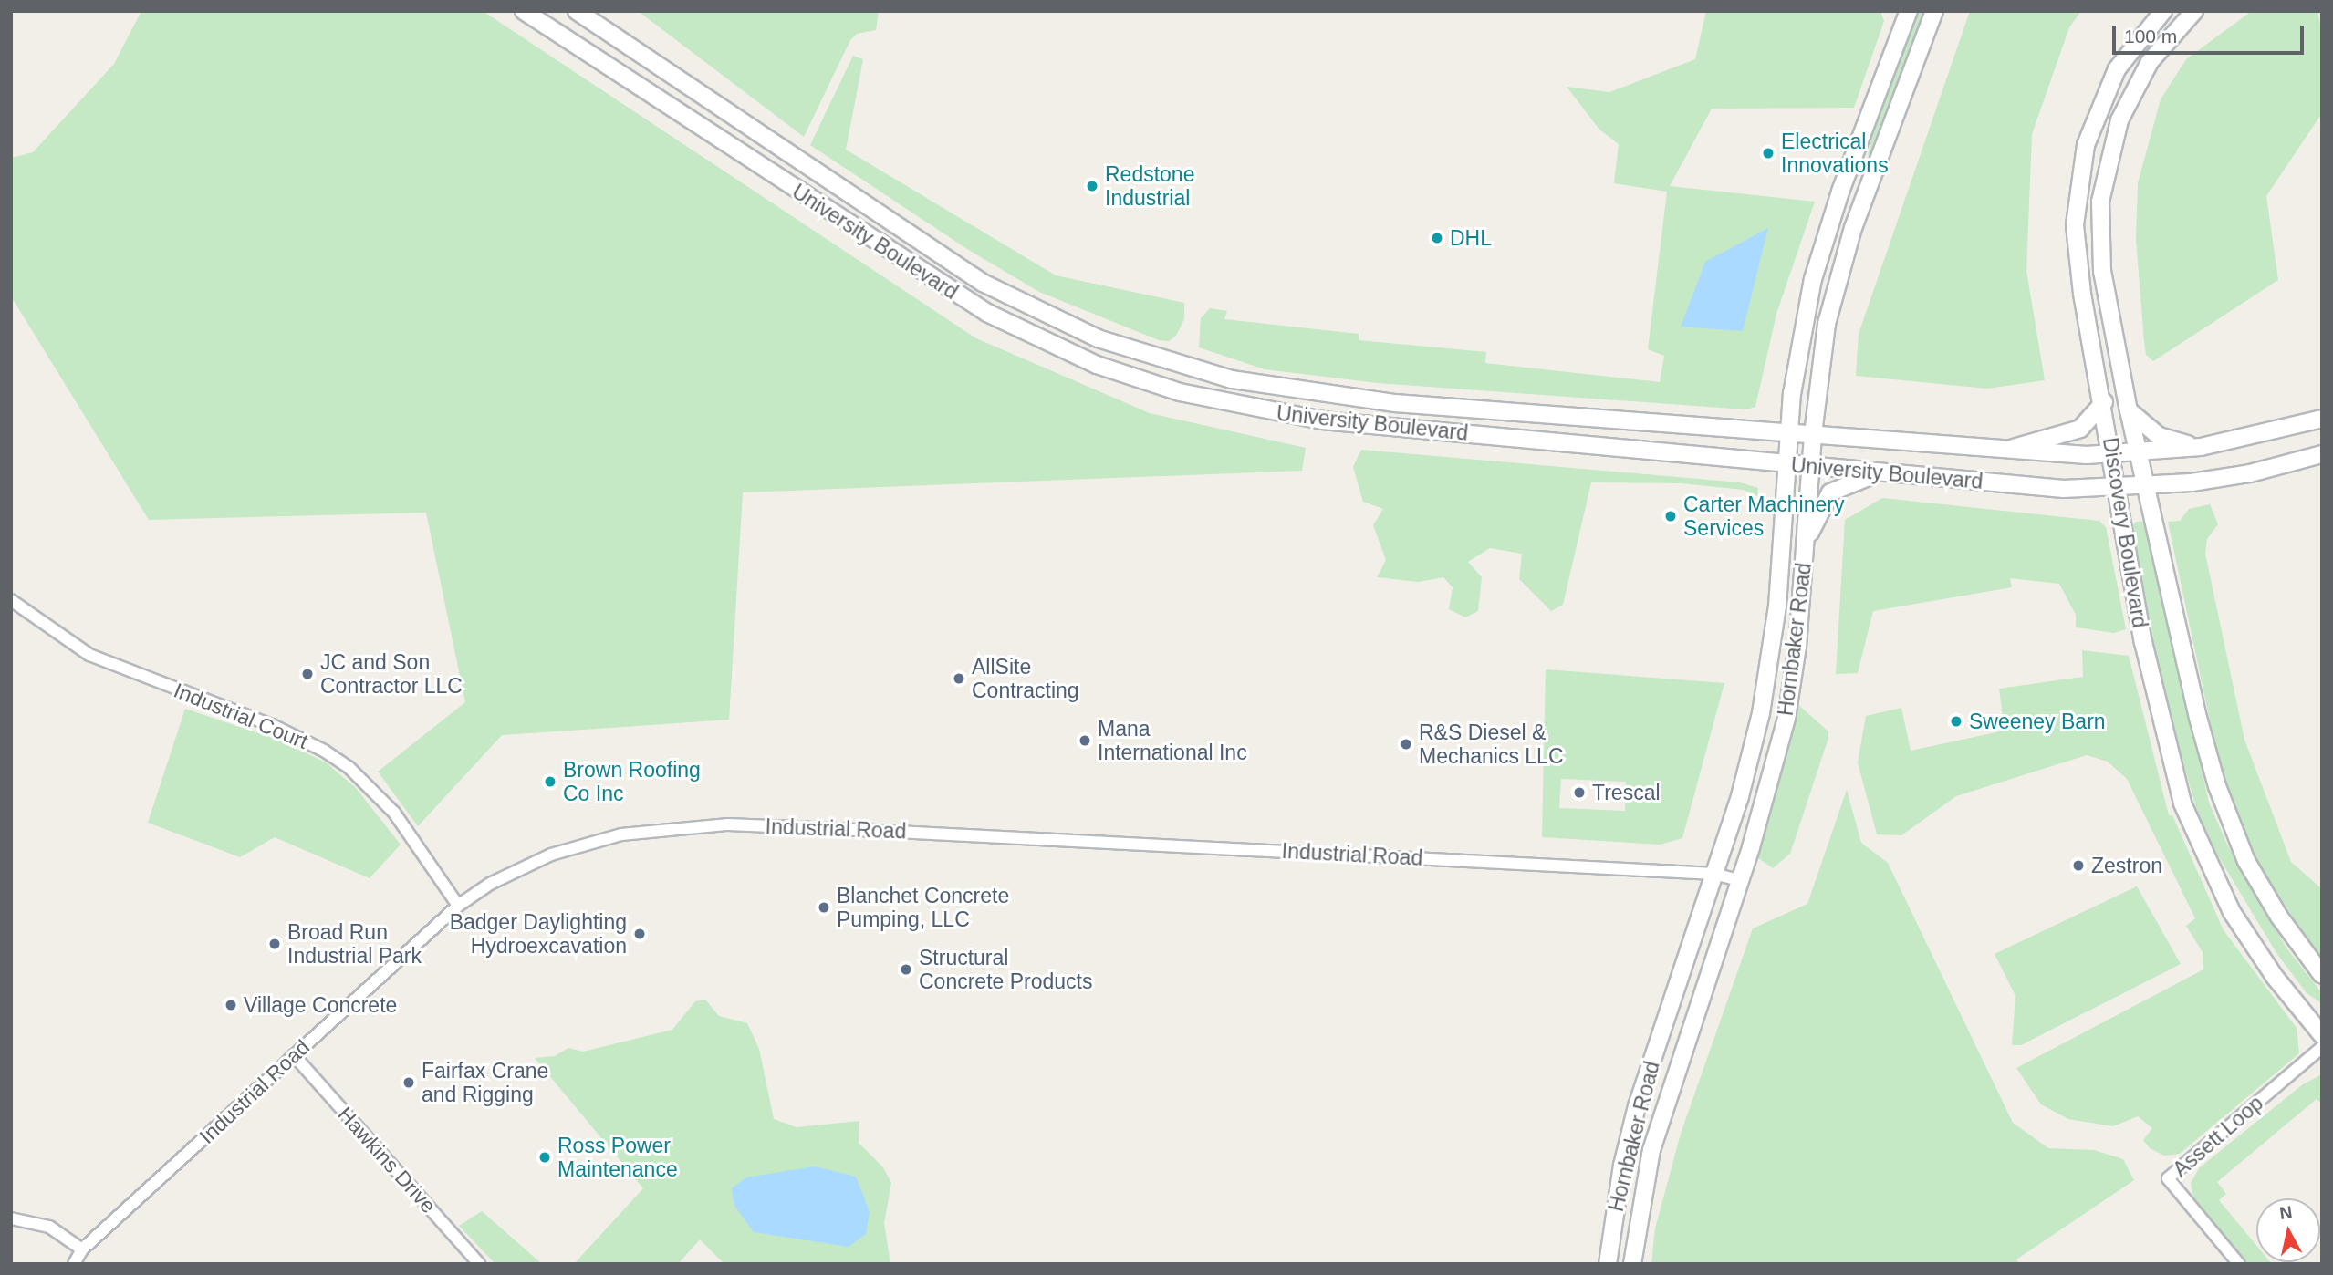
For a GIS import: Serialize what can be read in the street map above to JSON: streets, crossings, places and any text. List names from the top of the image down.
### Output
{
  "streets": {
    "main road": ["University Boulevard", "Discovery Boulevard", "Hornbaker Road"],
    "street": [
      "Industrial Court",
      "Industrial Road",
      "Assett Loop",
      "Hawkins Drive"
    ]
  },
  "crossings": [
    ["University Boulevard", "Discovery Boulevard"],
    ["University Boulevard", "Hornbaker Road"],
    ["Hornbaker Road", "Industrial Road"],
    ["Industrial Court", "Industrial Road"],
    ["Industrial Road", "Hawkins Drive"]
  ],
  "places": [
    "Electrical Innovations",
    "Redstone Industrial",
    "DHL",
    "Carter Machinery Services",
    "JC and Son Contractor LLC",
    "AllSite Contracting",
    "Sweeney Barn",
    "Mana International Inc",
    "R&S Diesel & Mechanics LLC",
    "Brown Roofing Co Inc",
    "Trescal",
    "Zestron",
    "Blanchet Concrete Pumping, LLC",
    "Badger Daylighting Hydroexcavation",
    "Broad Run Industrial Park",
    "Structural Concrete Products",
    "Village Concrete",
    "Fairfax Crane and Rigging",
    "Ross Power Maintenance"
  ],
  "scale_bar": "100 m",
  "north": "top"
}
